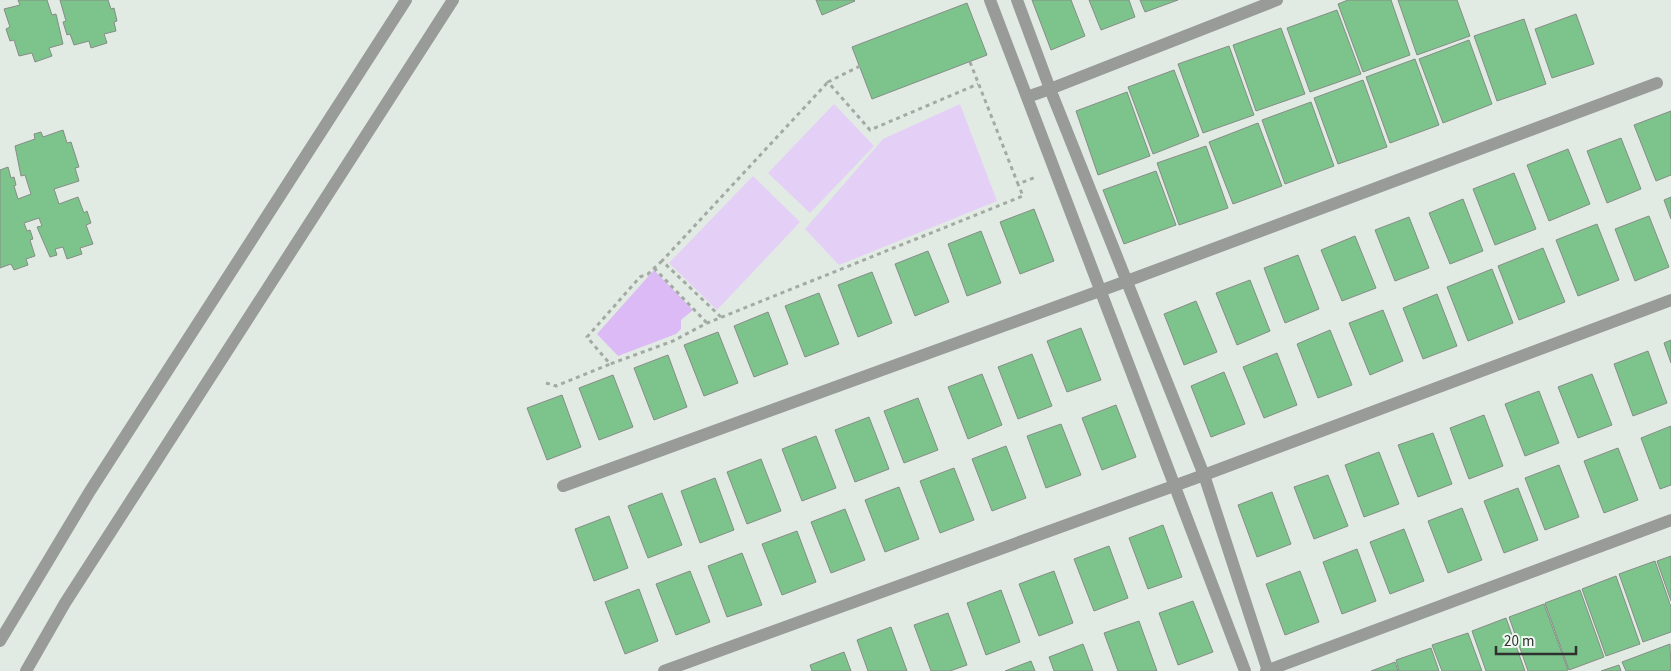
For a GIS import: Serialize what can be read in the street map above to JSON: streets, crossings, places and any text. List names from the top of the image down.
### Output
{
  "scale_bar": "20 m"
}
